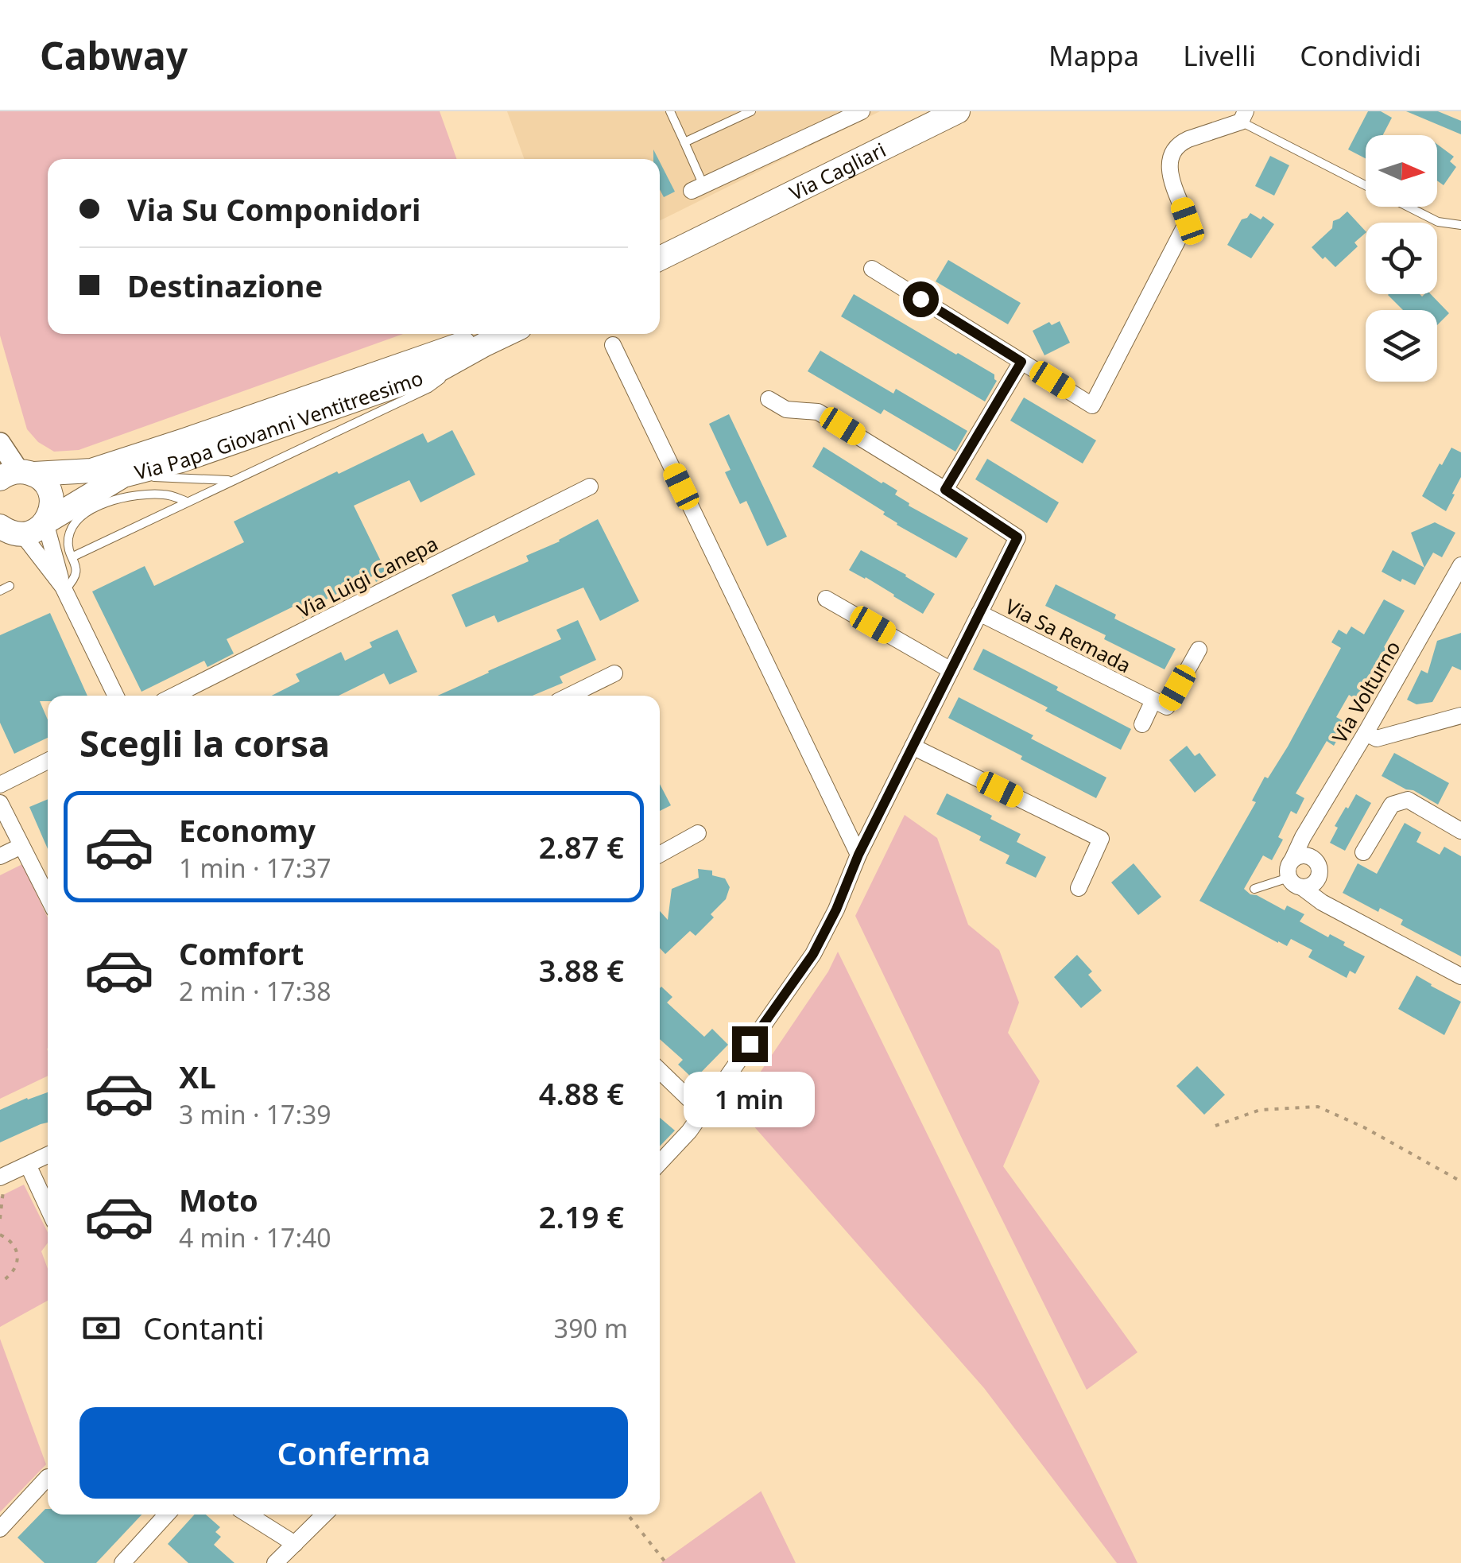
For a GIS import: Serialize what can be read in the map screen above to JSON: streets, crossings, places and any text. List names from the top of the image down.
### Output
{
  "streets": {
    "main road": ["Via Cagliari", "Via Papa Giovanni Ventitreesimo"],
    "street": ["Via Luigi Canepa", "Via Sa Remada", "Via Volturno"]
  },
  "north": "right",
  "page": {
    "header": "Cabway",
    "nav": ["Mappa", "Livelli", "Condividi"],
    "banner": ["Via Su Componidori", "Destinazione"],
    "heading": "Scegli la corsa",
    "list": [
      {
        "name": "Economy",
        "note": "1 min · 17:37",
        "value": "2.87 €"
      },
      {
        "name": "Comfort",
        "note": "2 min · 17:38",
        "value": "3.88 €"
      },
      {
        "name": "XL",
        "note": "3 min · 17:39",
        "value": "4.88 €"
      },
      {
        "name": "Moto",
        "note": "4 min · 17:40",
        "value": "2.19 €"
      }
    ],
    "bubble": "1 min",
    "pay": ["Contanti", "390 m"],
    "buttons": "Conferma"
  }
}
